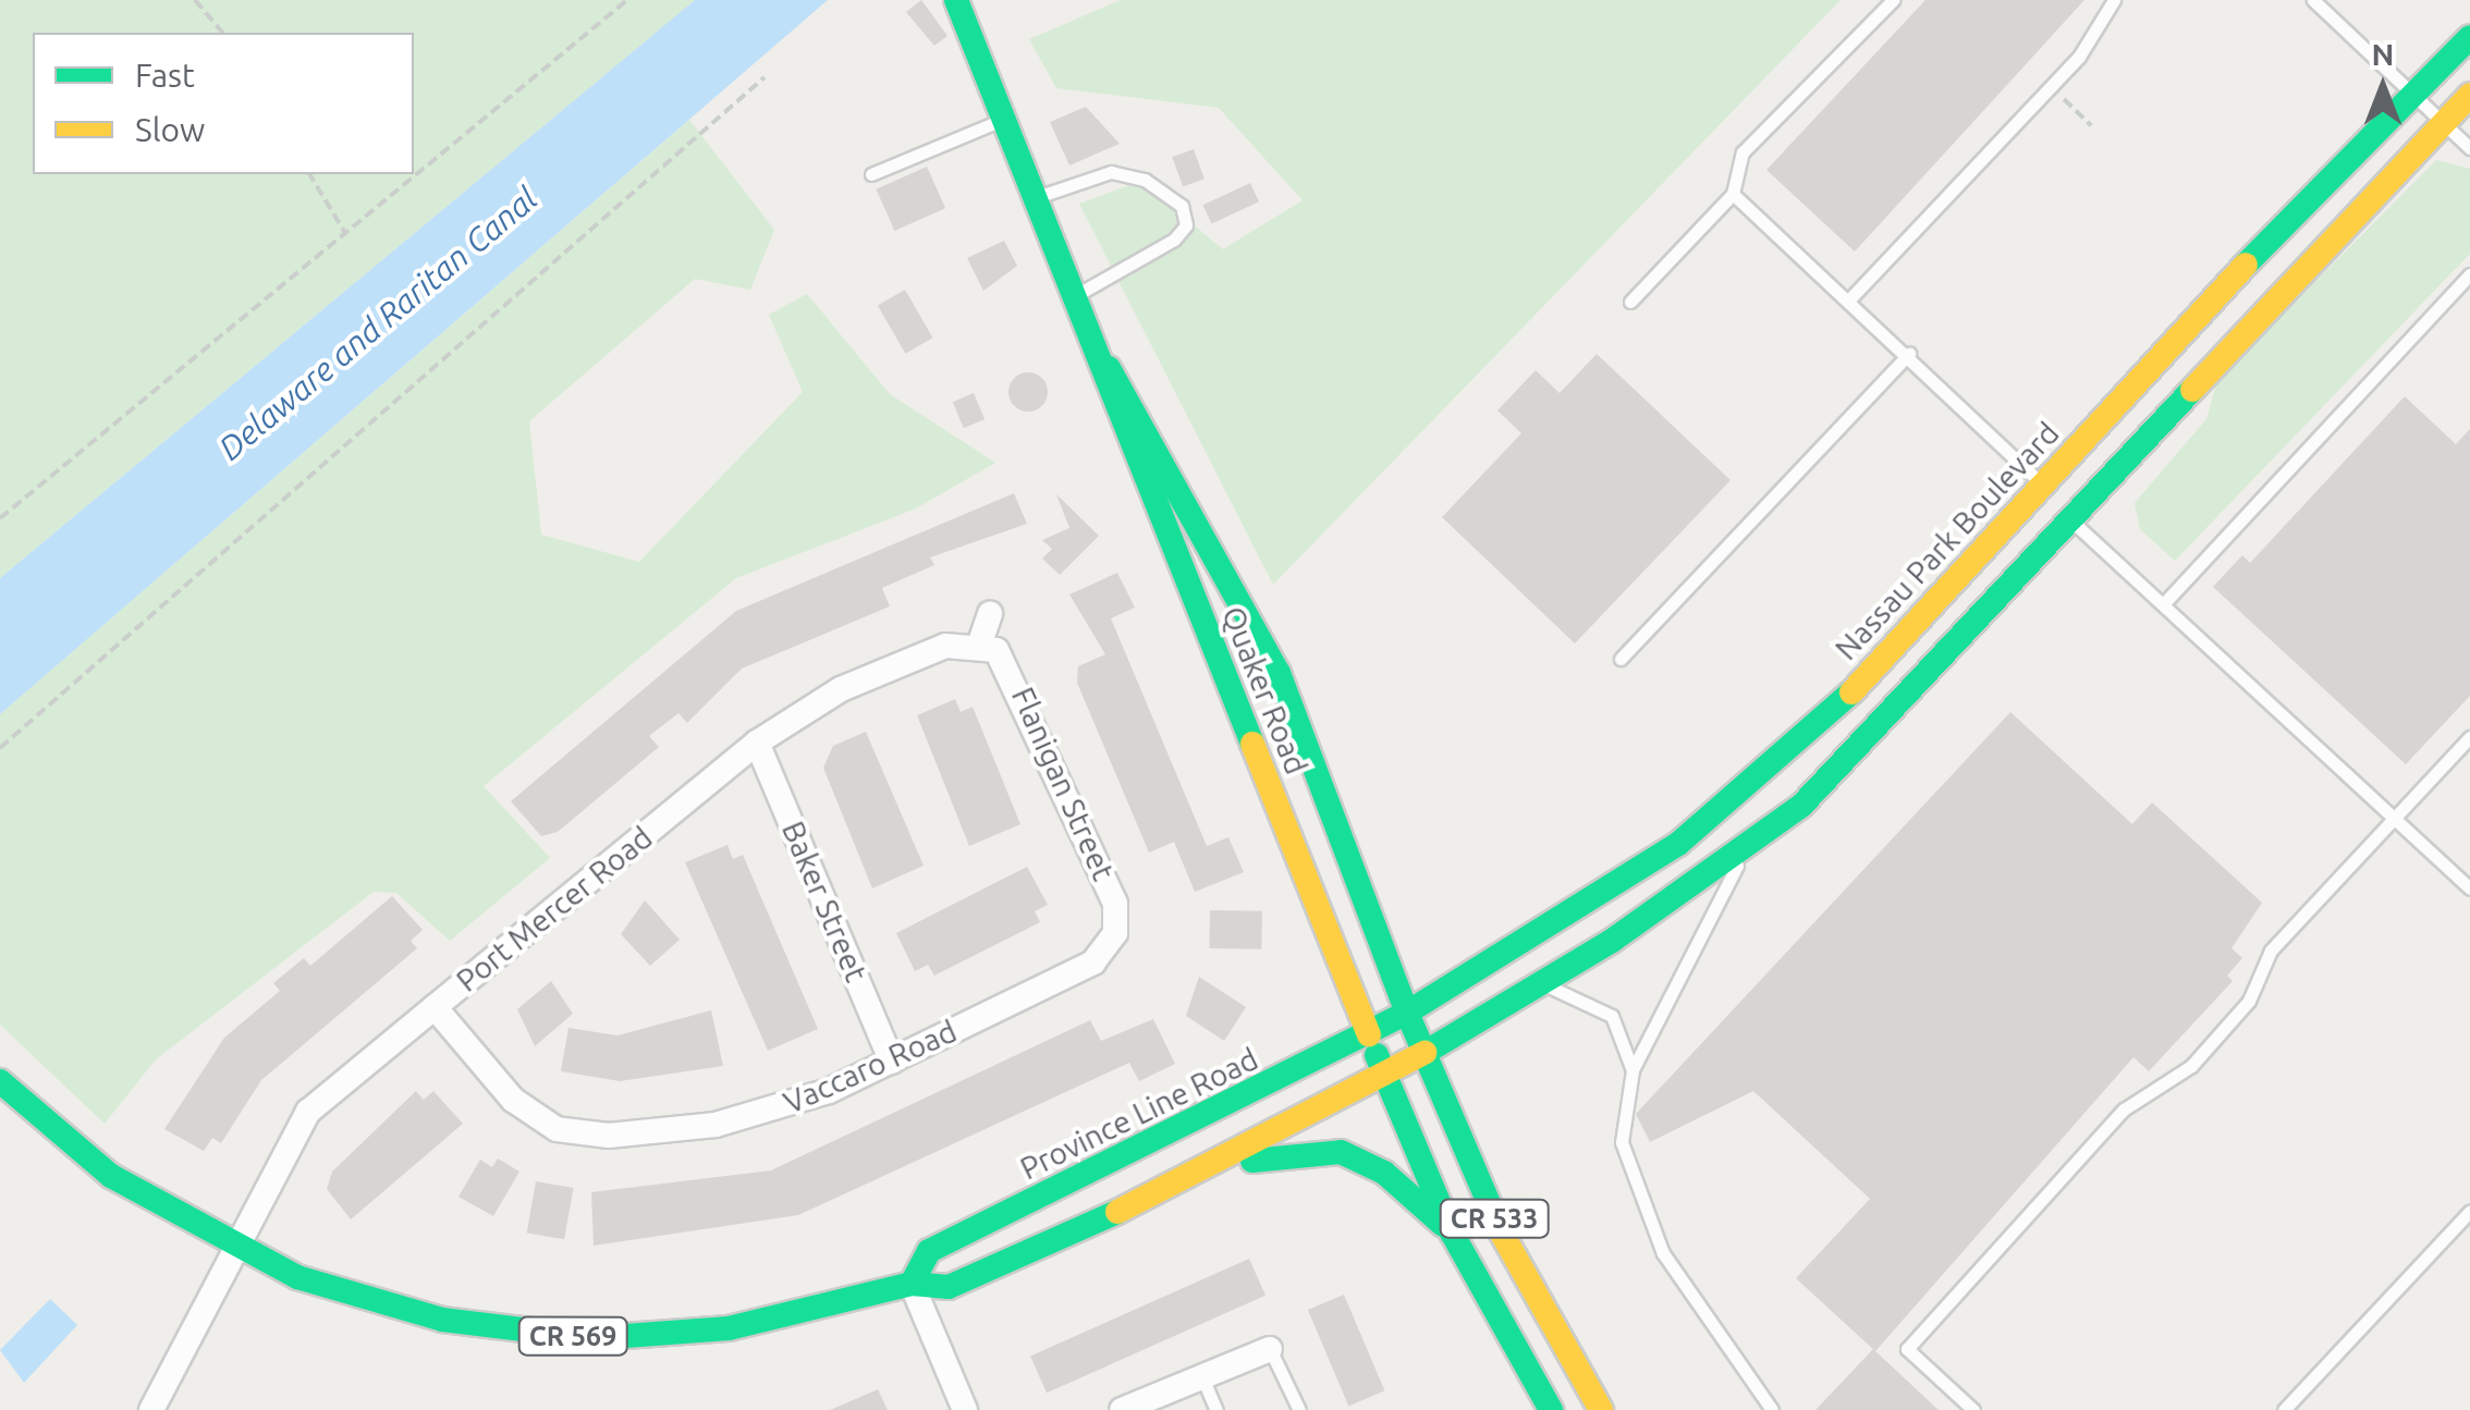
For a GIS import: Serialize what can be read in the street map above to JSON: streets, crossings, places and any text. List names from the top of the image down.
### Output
{
  "streets": {
    "street": [
      "Nassau Park Boulevard",
      "Quaker Road",
      "Flanigan Street",
      "Baker Street",
      "Port Mercer Road",
      "Vaccaro Road",
      "Province Line Road",
      "CR 533",
      "CR 569"
    ]
  },
  "crossings": [
    ["Nassau Park Boulevard", "Quaker Road"],
    ["Nassau Park Boulevard", "Province Line Road"],
    ["Nassau Park Boulevard", "CR 533"],
    ["Quaker Road", "Province Line Road"],
    ["Quaker Road", "CR 533"],
    ["Flanigan Street", "Port Mercer Road"],
    ["Flanigan Street", "Vaccaro Road"],
    ["Baker Street", "Port Mercer Road"],
    ["Baker Street", "Vaccaro Road"],
    ["Port Mercer Road", "Vaccaro Road"],
    ["Port Mercer Road", "CR 569"],
    ["Province Line Road", "CR 533"],
    ["Province Line Road", "CR 569"],
    ["CR 533", "CR 569"]
  ],
  "water": ["Delaware and Raritan Canal"],
  "legend": ["Fast", "Slow"],
  "north": "top"
}
